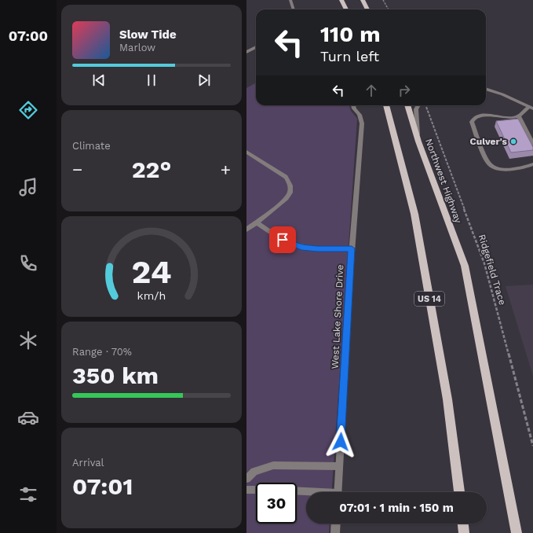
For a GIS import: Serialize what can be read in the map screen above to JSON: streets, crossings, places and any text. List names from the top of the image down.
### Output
{
  "streets": {
    "main road": ["Northwest Highway", "US 14"],
    "street": ["West Lake Shore Drive"],
    "path": ["Ridgefield Trace"]
  },
  "places": ["Culver's"],
  "page": {
    "tabs": "07:00",
    "turn": ["110 m", "Turn left"],
    "song": ["Slow Tide", "Marlow"],
    "tile": [
      "Climate",
      ["Range · 70%", "350 km"],
      ["Arrival", "07:01"]
    ],
    "heat": ["−", "22°", "+"],
    "limit": "30",
    "trip": "07:01 · 1 min · 150 m",
    "gauge": ["24", "km/h"]
  }
}
